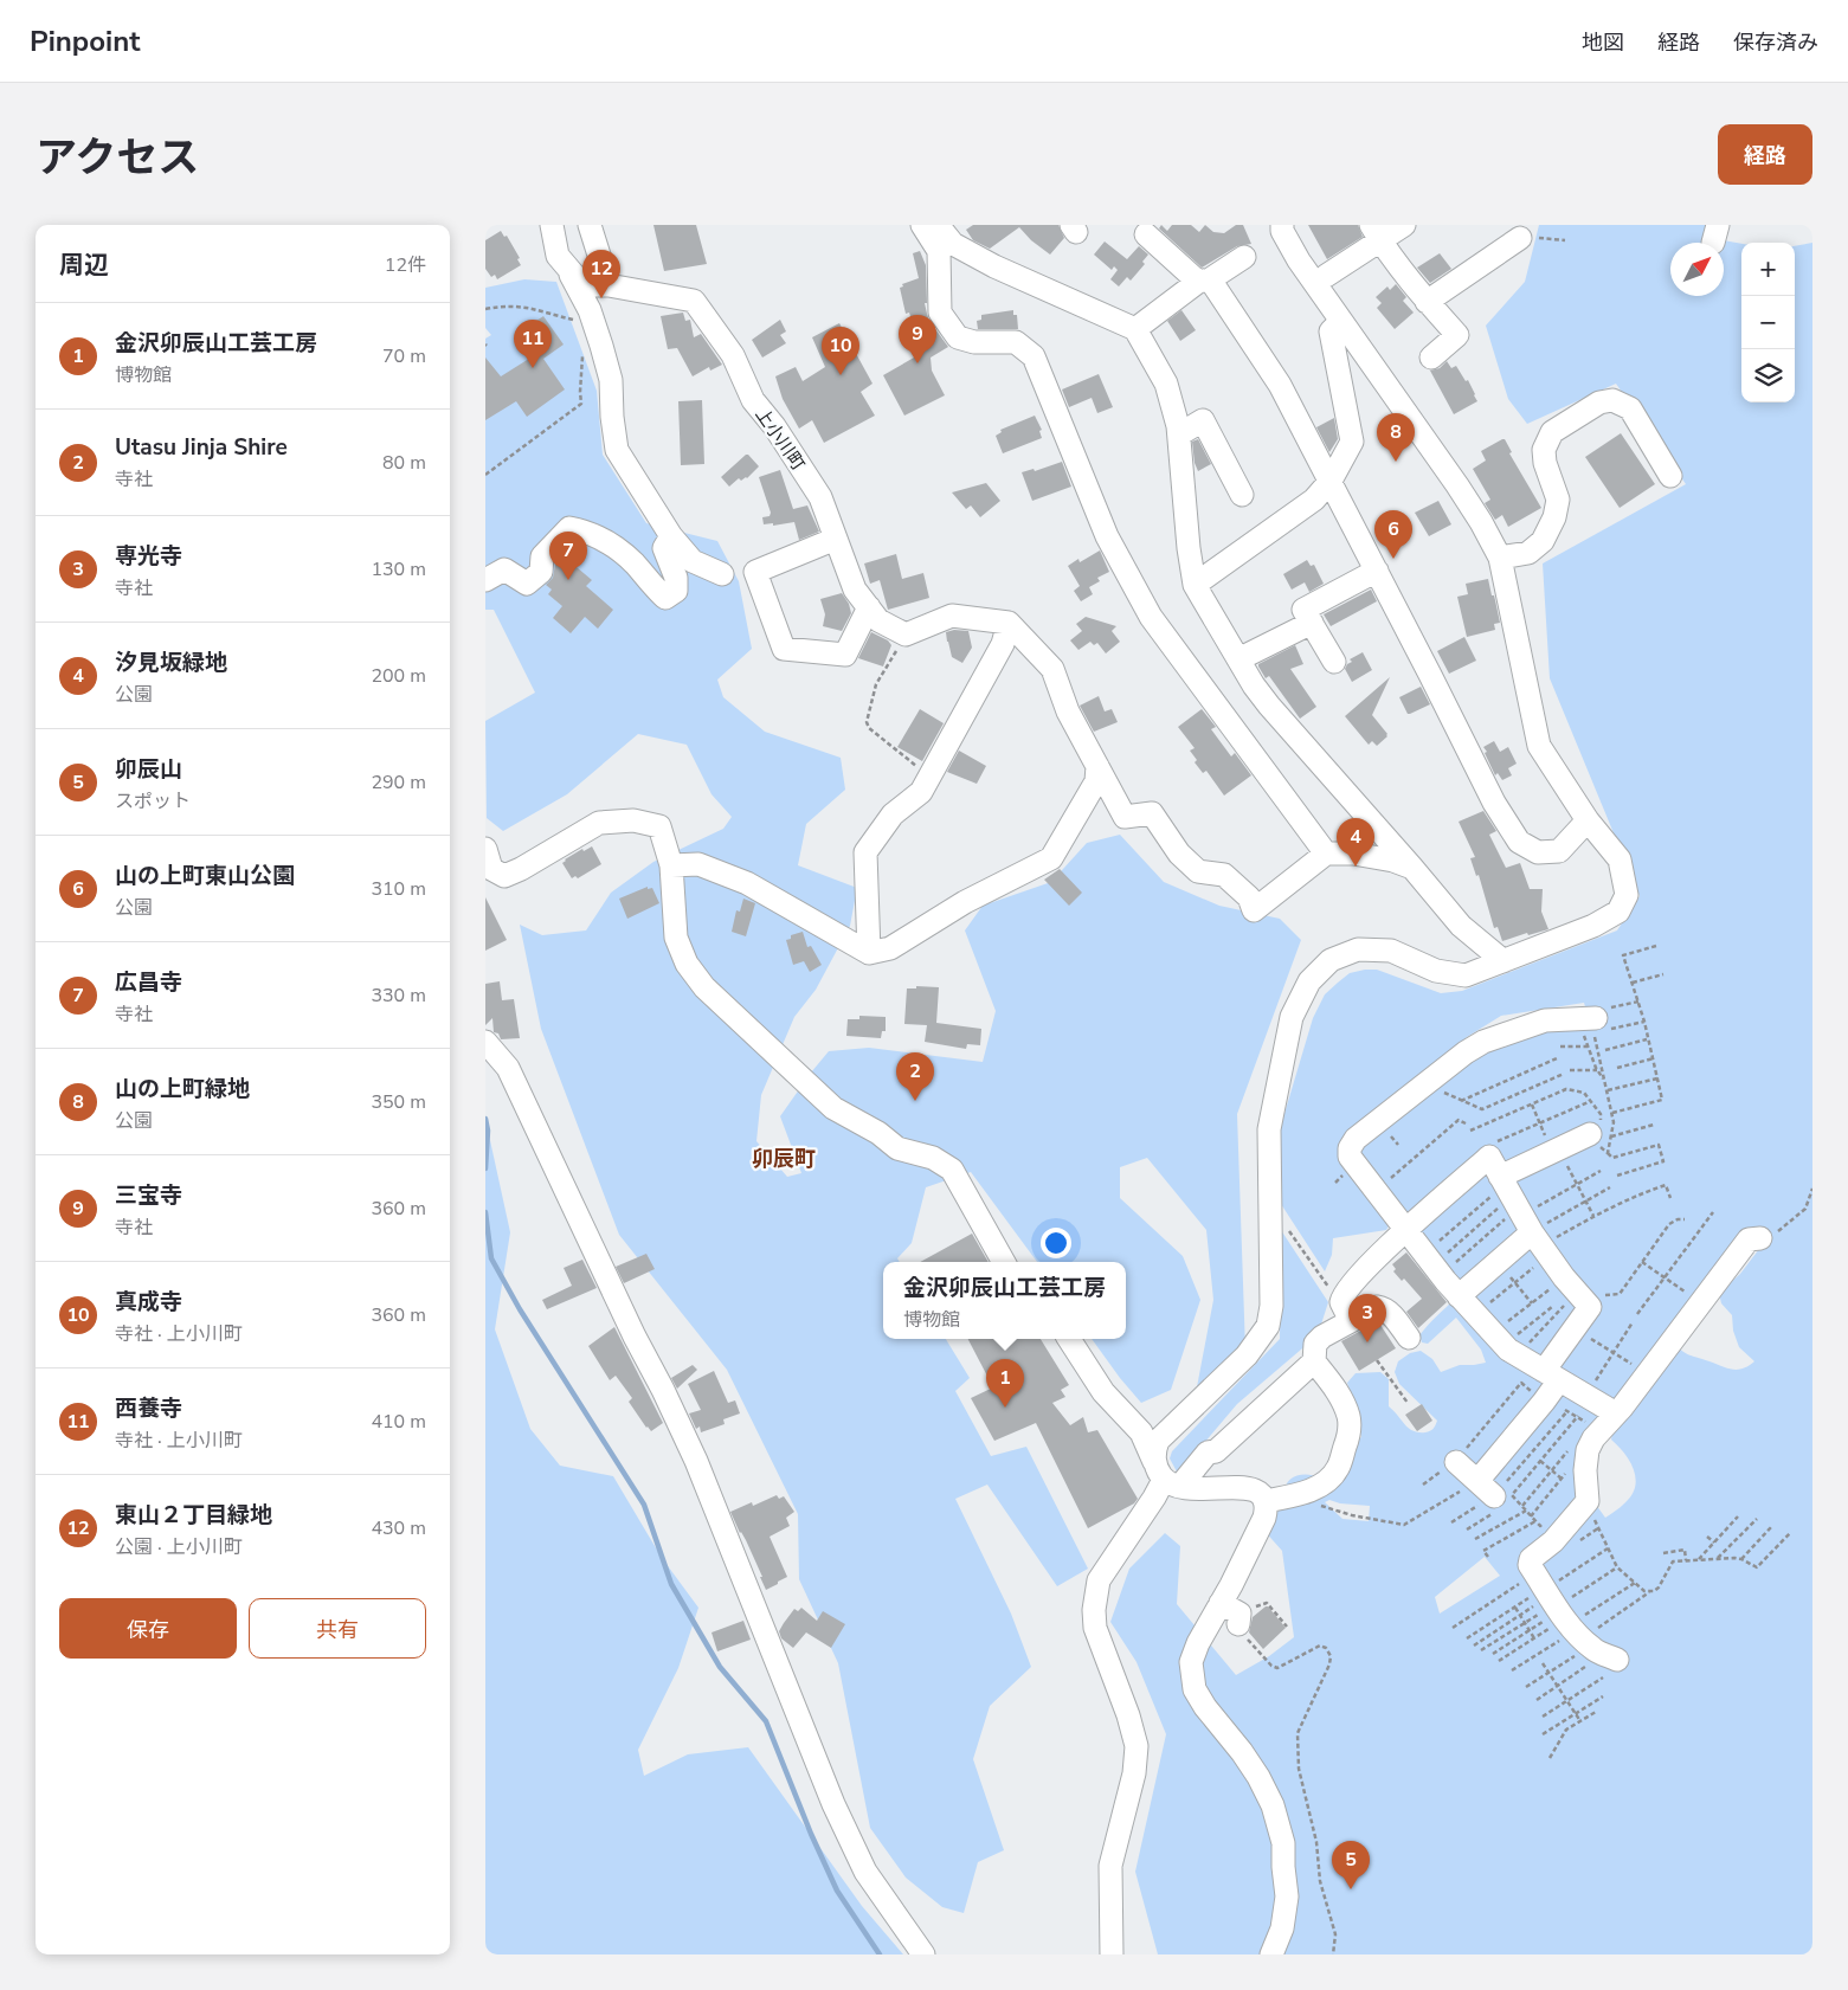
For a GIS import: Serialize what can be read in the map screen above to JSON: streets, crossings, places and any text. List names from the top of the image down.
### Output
{
  "streets": {
    "street": ["上小川町"]
  },
  "districts": ["卯辰町"],
  "north": "top right",
  "page": {
    "header": "Pinpoint",
    "nav": ["地図", "経路", "保存済み"],
    "title": "アクセス",
    "buttons": [
      "経路",
      ["保存", "共有"]
    ],
    "heading": ["周辺", "12件"],
    "map_buttons": ["+", "−"],
    "pins": [
      "12",
      "9",
      "11",
      "10",
      "8",
      "6",
      "7",
      "4",
      "2",
      "3",
      "1",
      "5"
    ],
    "list": [
      {
        "mark": "1",
        "name": "金沢卯辰山工芸工房",
        "note": "博物館",
        "value": "70 m"
      },
      {
        "mark": "2",
        "name": "Utasu Jinja Shire",
        "note": "寺社",
        "value": "80 m"
      },
      {
        "mark": "3",
        "name": "専光寺",
        "note": "寺社",
        "value": "130 m"
      },
      {
        "mark": "4",
        "name": "汐見坂緑地",
        "note": "公園",
        "value": "200 m"
      },
      {
        "mark": "5",
        "name": "卯辰山",
        "note": "スポット",
        "value": "290 m"
      },
      {
        "mark": "6",
        "name": "山の上町東山公園",
        "note": "公園",
        "value": "310 m"
      },
      {
        "mark": "7",
        "name": "広昌寺",
        "note": "寺社",
        "value": "330 m"
      },
      {
        "mark": "8",
        "name": "山の上町緑地",
        "note": "公園",
        "value": "350 m"
      },
      {
        "mark": "9",
        "name": "三宝寺",
        "note": "寺社",
        "value": "360 m"
      },
      {
        "mark": "10",
        "name": "真成寺",
        "note": "寺社 · 上小川町",
        "value": "360 m"
      },
      {
        "mark": "11",
        "name": "西養寺",
        "note": "寺社 · 上小川町",
        "value": "410 m"
      },
      {
        "mark": "12",
        "name": "東山２丁目緑地",
        "note": "公園 · 上小川町",
        "value": "430 m"
      }
    ],
    "popup": ["金沢卯辰山工芸工房", "博物館"]
  }
}
